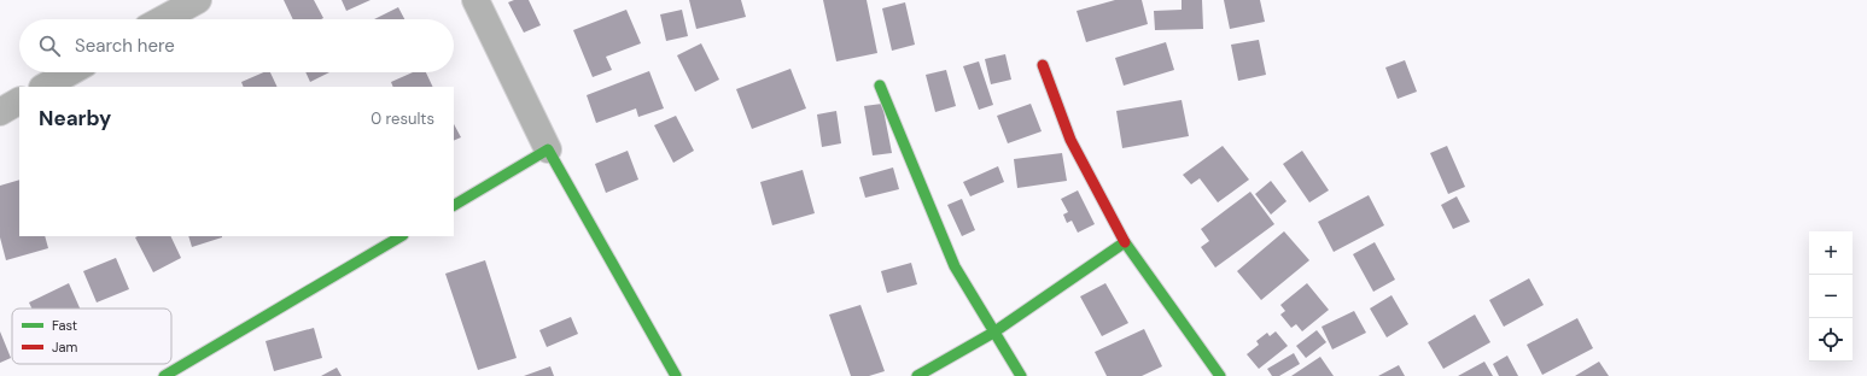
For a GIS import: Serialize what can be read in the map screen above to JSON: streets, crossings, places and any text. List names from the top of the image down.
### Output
{
  "legend": ["Fast", "Jam"],
  "page": {
    "search": "Search here",
    "heading": ["Nearby", "0 results"],
    "map_buttons": ["+", "−"]
  }
}
